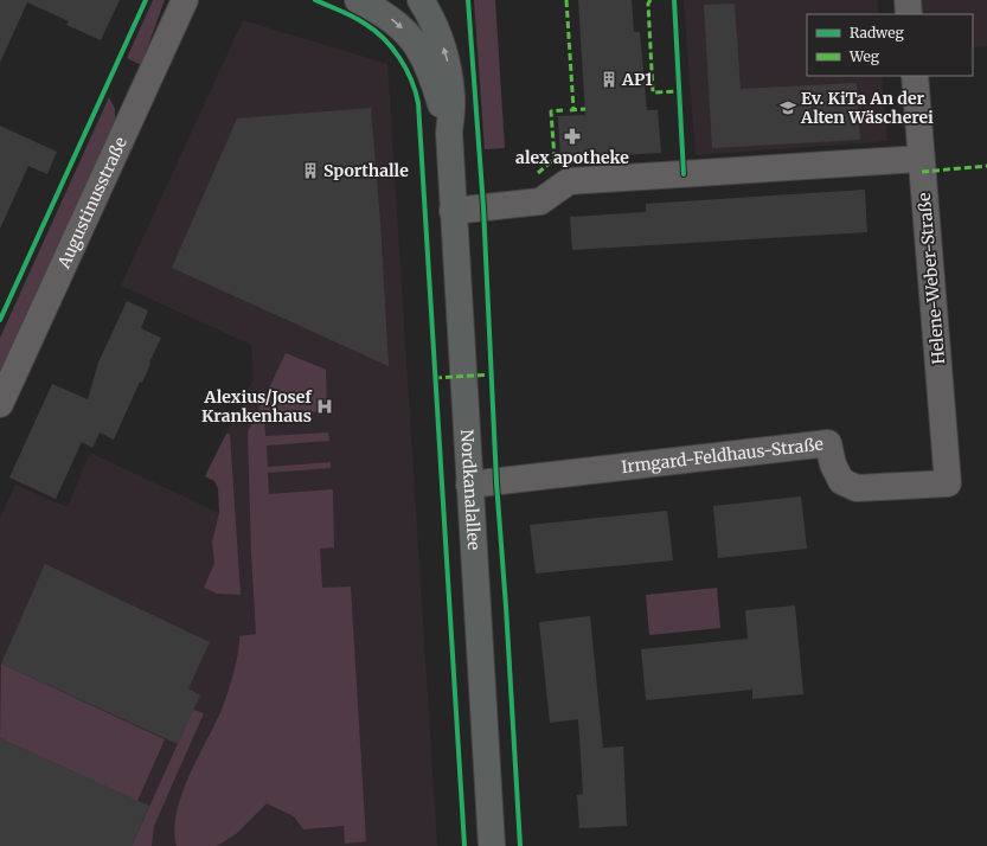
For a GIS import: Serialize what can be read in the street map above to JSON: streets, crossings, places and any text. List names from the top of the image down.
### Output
{
  "streets": {
    "main road": ["Nordkanalallee"],
    "street": ["Augustinusstraße", "Helene-Weber-Straße", "Irmgard-Feldhaus-Straße"]
  },
  "crossings": [
    ["Helene-Weber-Straße", "Irmgard-Feldhaus-Straße"],
    ["Irmgard-Feldhaus-Straße", "Nordkanalallee"]
  ],
  "places": {
    "building": ["AP1", "Sporthalle"],
    "school or university": ["Ev. KiTa An der Alten Wäscherei"],
    "pharmacy": ["alex apotheke"],
    "hospital": ["Alexius/Josef Krankenhaus"]
  },
  "legend": ["Radweg", "Weg"]
}
